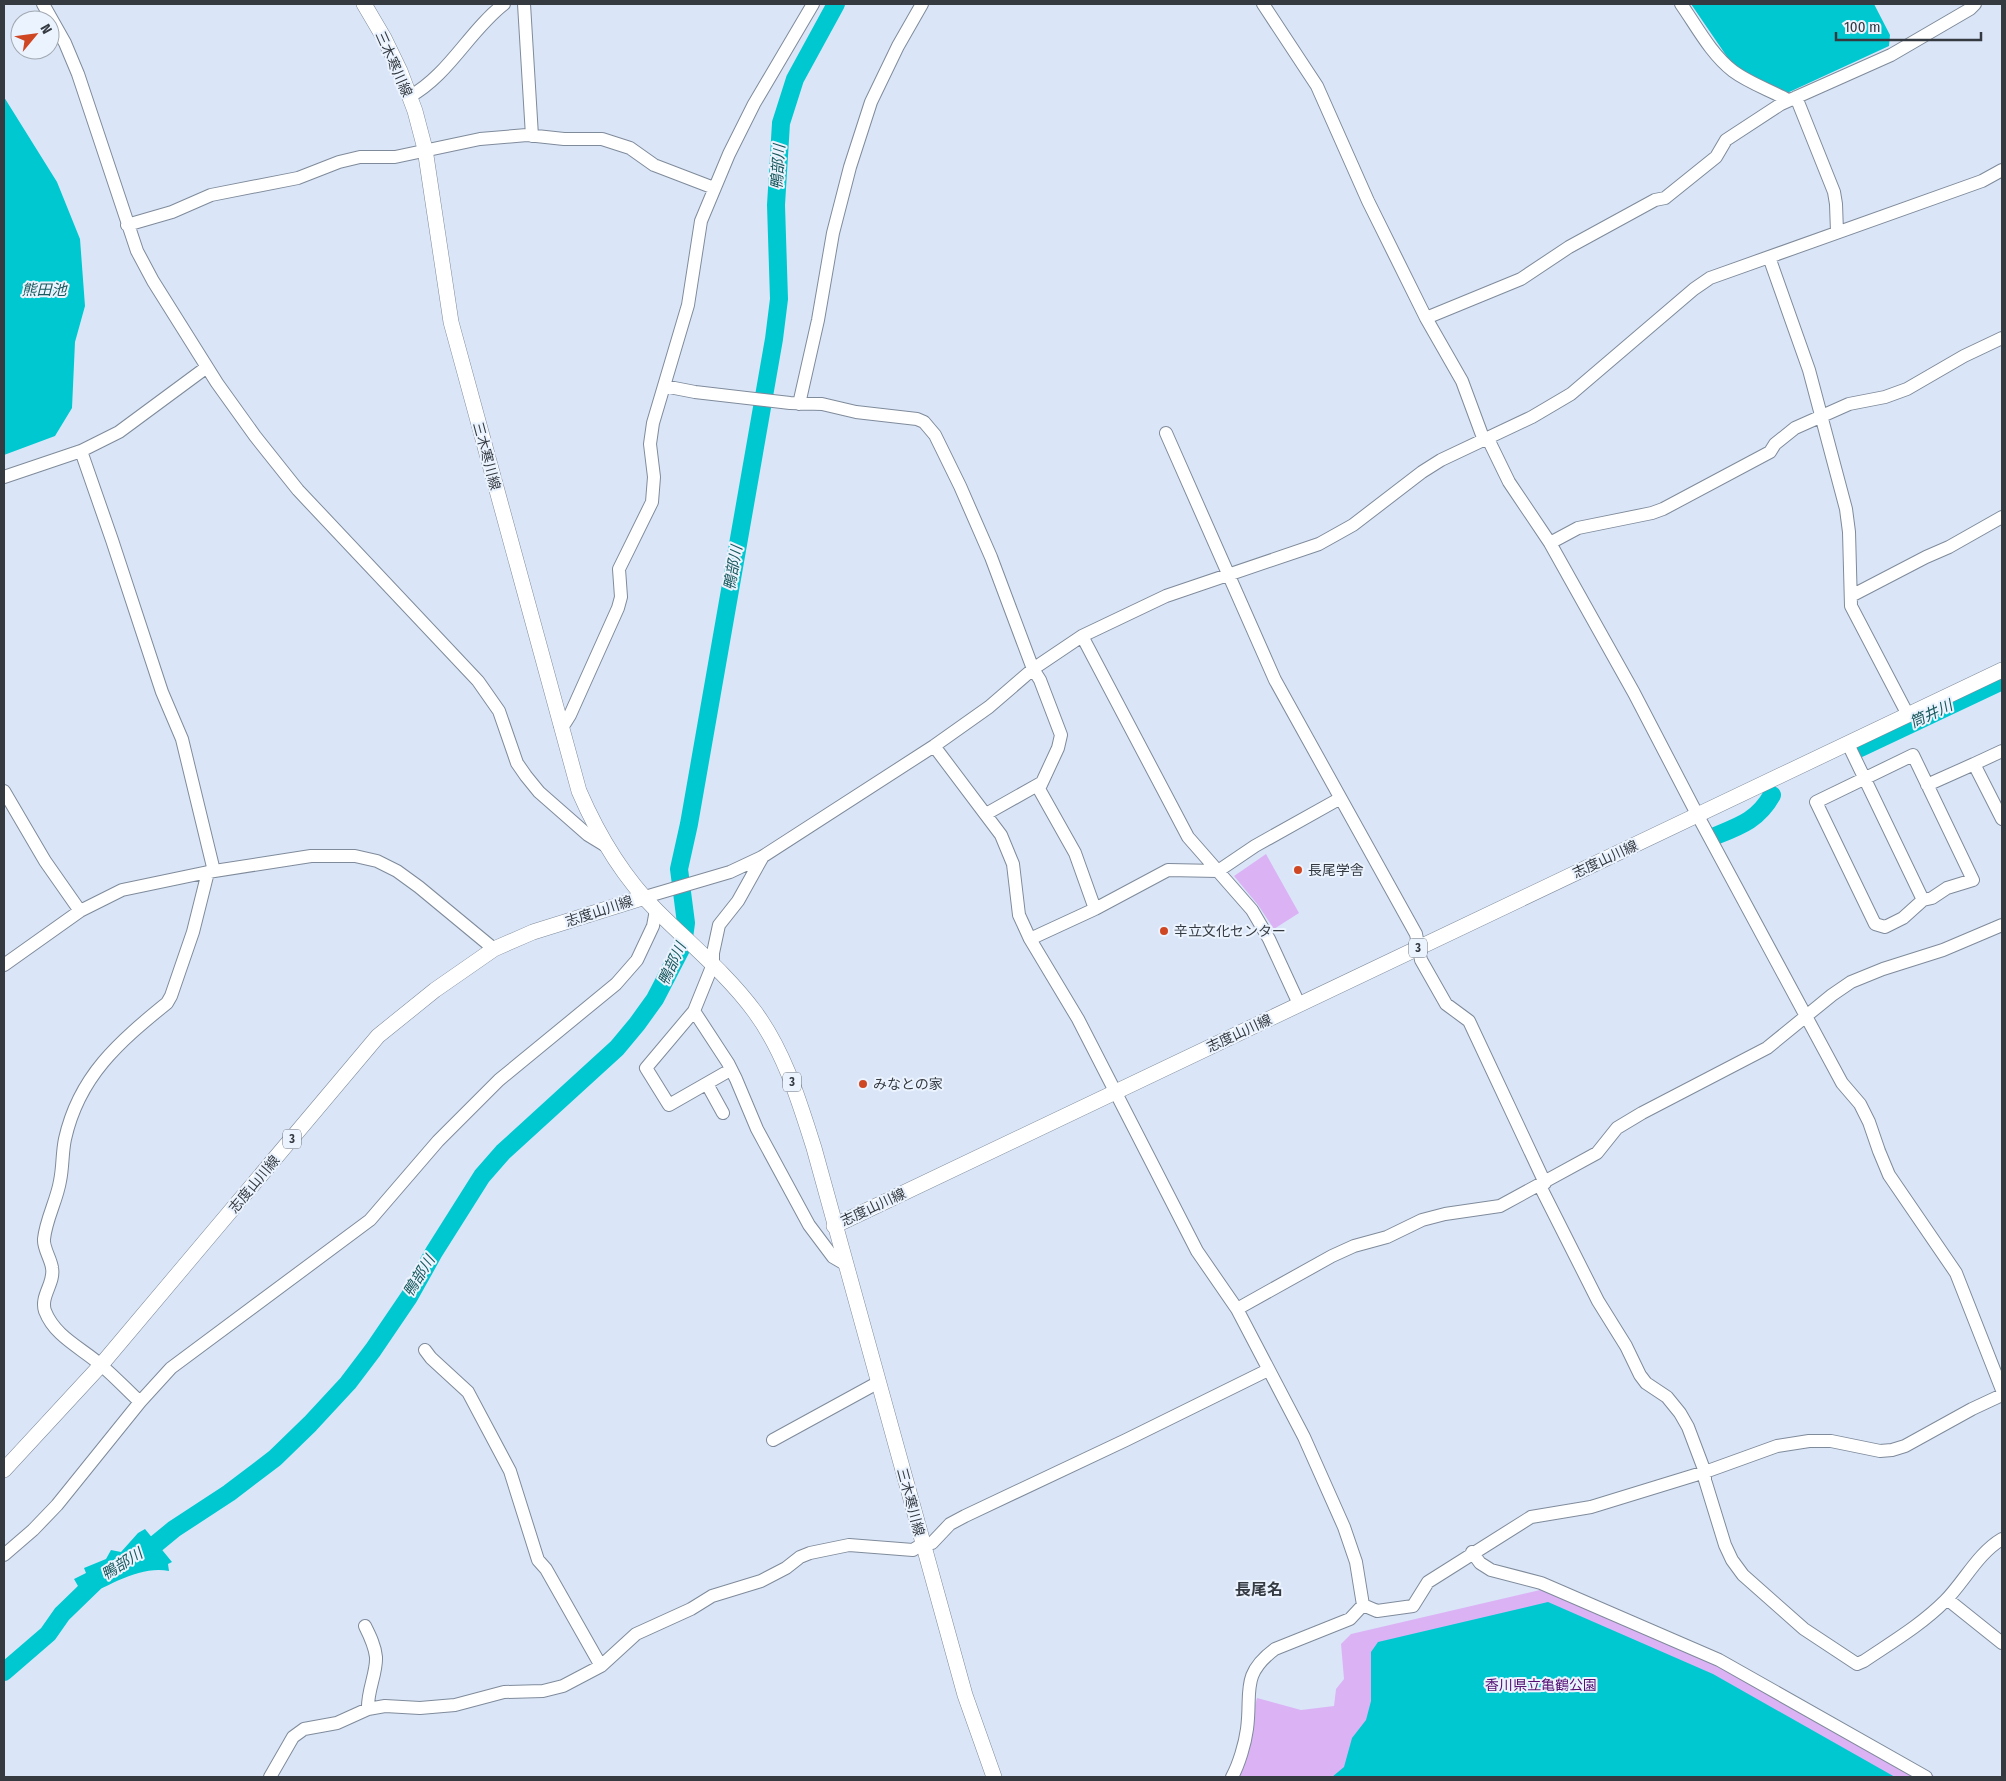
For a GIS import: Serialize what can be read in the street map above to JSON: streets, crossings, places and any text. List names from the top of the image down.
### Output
{
  "streets": {
    "main road": ["三木寒川線", "志度山川線", "3"]
  },
  "crossings": [
    ["三木寒川線", "志度山川線"]
  ],
  "districts": ["長尾名"],
  "water": ["鴨部川", "熊田池", "筒井川"],
  "parks": ["香川県立亀鶴公園"],
  "places": ["長尾学舎", "辛立文化センター", "みなとの家"],
  "scale_bar": "100 m",
  "north": "top right"
}
